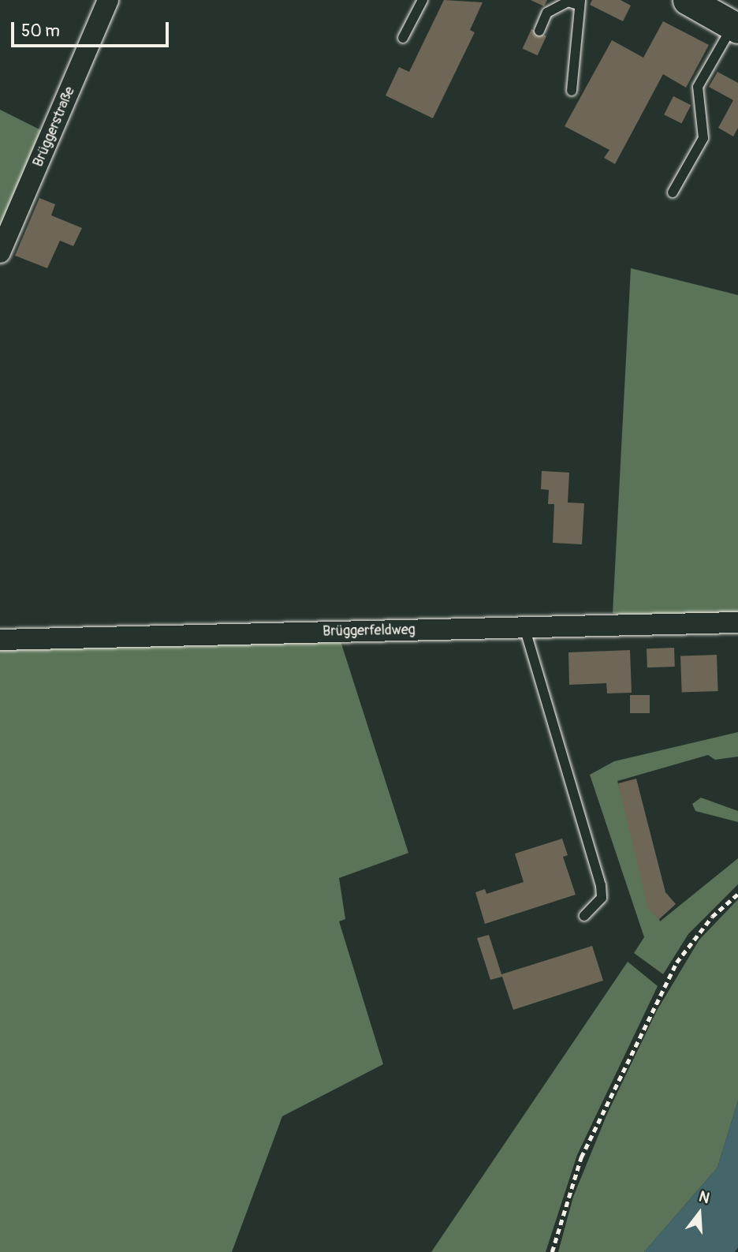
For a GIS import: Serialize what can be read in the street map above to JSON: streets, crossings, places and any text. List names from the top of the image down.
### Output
{
  "streets": {
    "street": ["Brüggerstraße", "Brüggerfeldweg"]
  },
  "scale_bar": "50 m",
  "north": "top"
}
